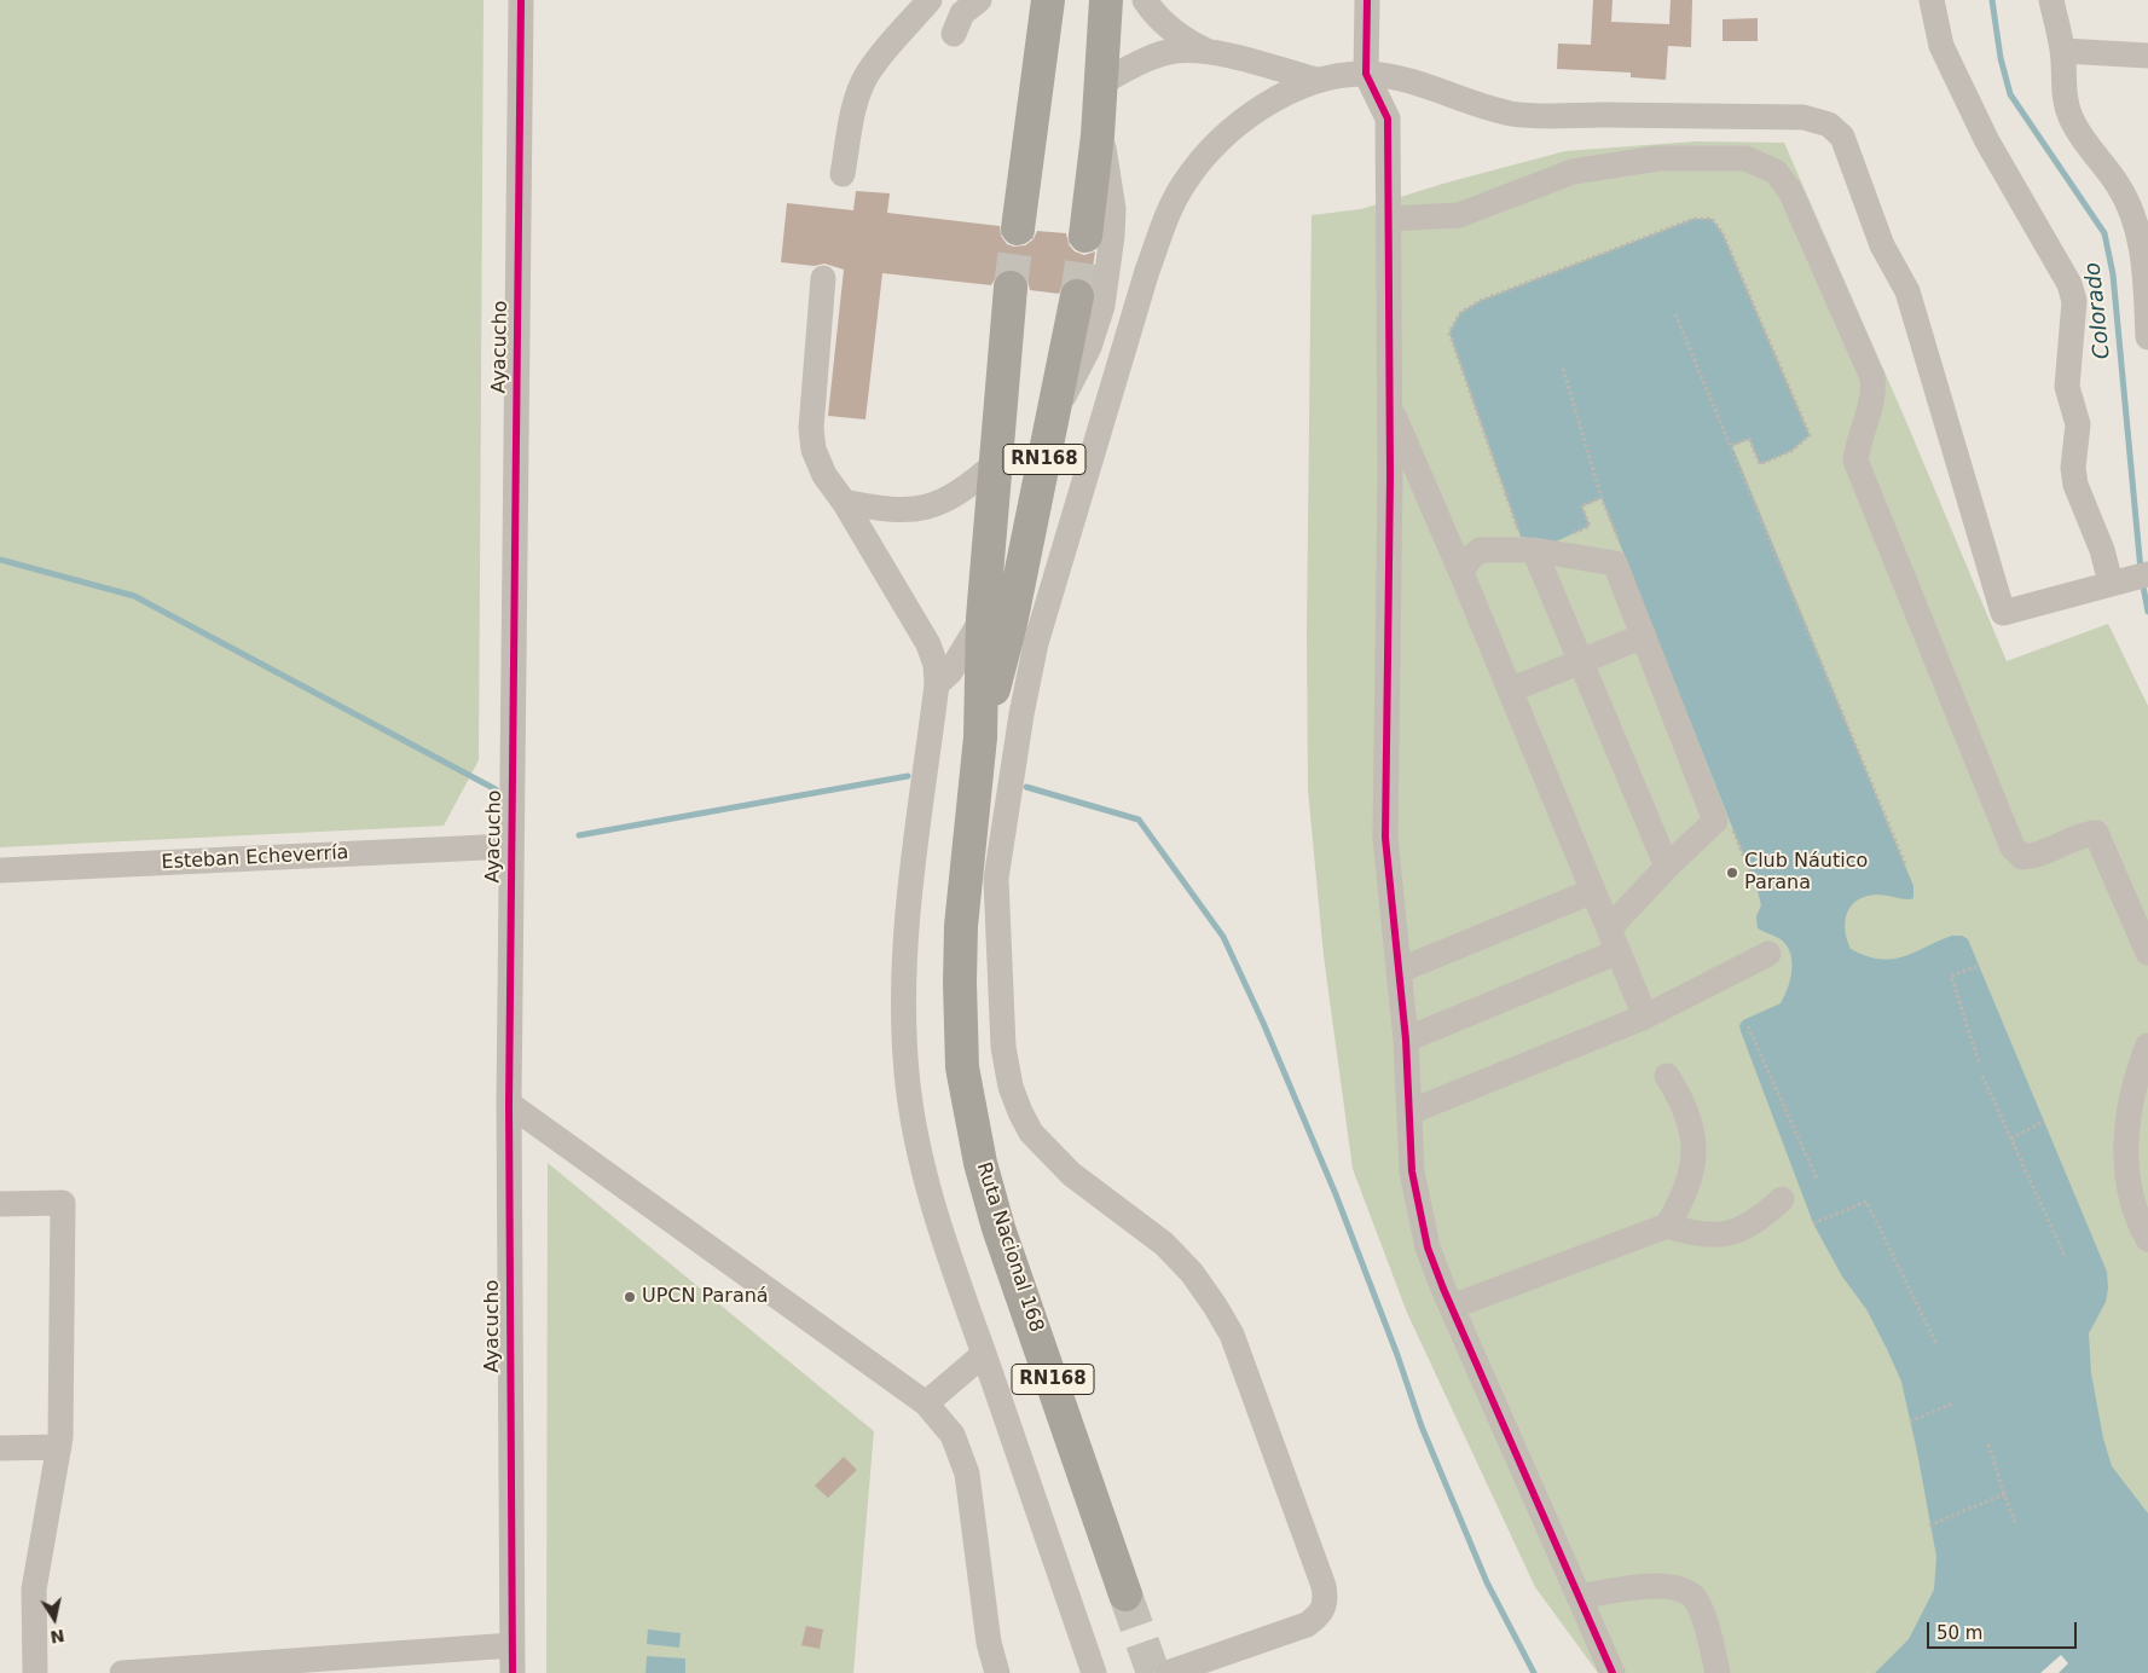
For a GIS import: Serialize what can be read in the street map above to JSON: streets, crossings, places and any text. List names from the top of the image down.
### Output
{
  "streets": {
    "highway": ["RN168", "Ruta Nacional 168"],
    "street": ["Ayacucho", "Esteban Echeverría"]
  },
  "crossings": [
    ["Ayacucho", "Esteban Echeverría"],
    ["RN168", "Ruta Nacional 168"]
  ],
  "water": ["Colorado"],
  "places": ["Club Náutico Parana", "UPCN Paraná"],
  "scale_bar": "50 m",
  "north": "bottom"
}
